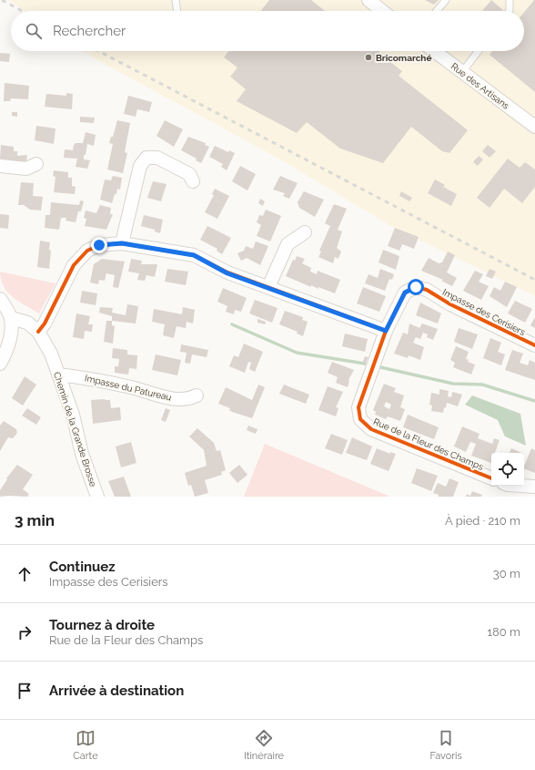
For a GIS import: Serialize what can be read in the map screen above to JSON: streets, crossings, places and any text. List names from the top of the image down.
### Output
{
  "streets": {
    "street": [
      "Rue des Artisans",
      "Impasse des Cerisiers",
      "Impasse du Patureau",
      "Chemin de la Grande Brosse",
      "Rue de la Fleur des Champs"
    ]
  },
  "crossings": [
    ["Impasse des Cerisiers", "Rue de la Fleur des Champs"],
    ["Impasse du Patureau", "Chemin de la Grande Brosse"]
  ],
  "places": ["Bricomarché"],
  "page": {
    "search": "Rechercher",
    "heading": ["3 min", "À pied · 210 m"],
    "list": [
      ["Continuez", "Impasse des Cerisiers", "30 m"],
      ["Tournez à droite", "Rue de la Fleur des Champs", "180 m"],
      "Arrivée à destination"
    ],
    "nav": ["Carte", "Itinéraire", "Favoris"]
  }
}
